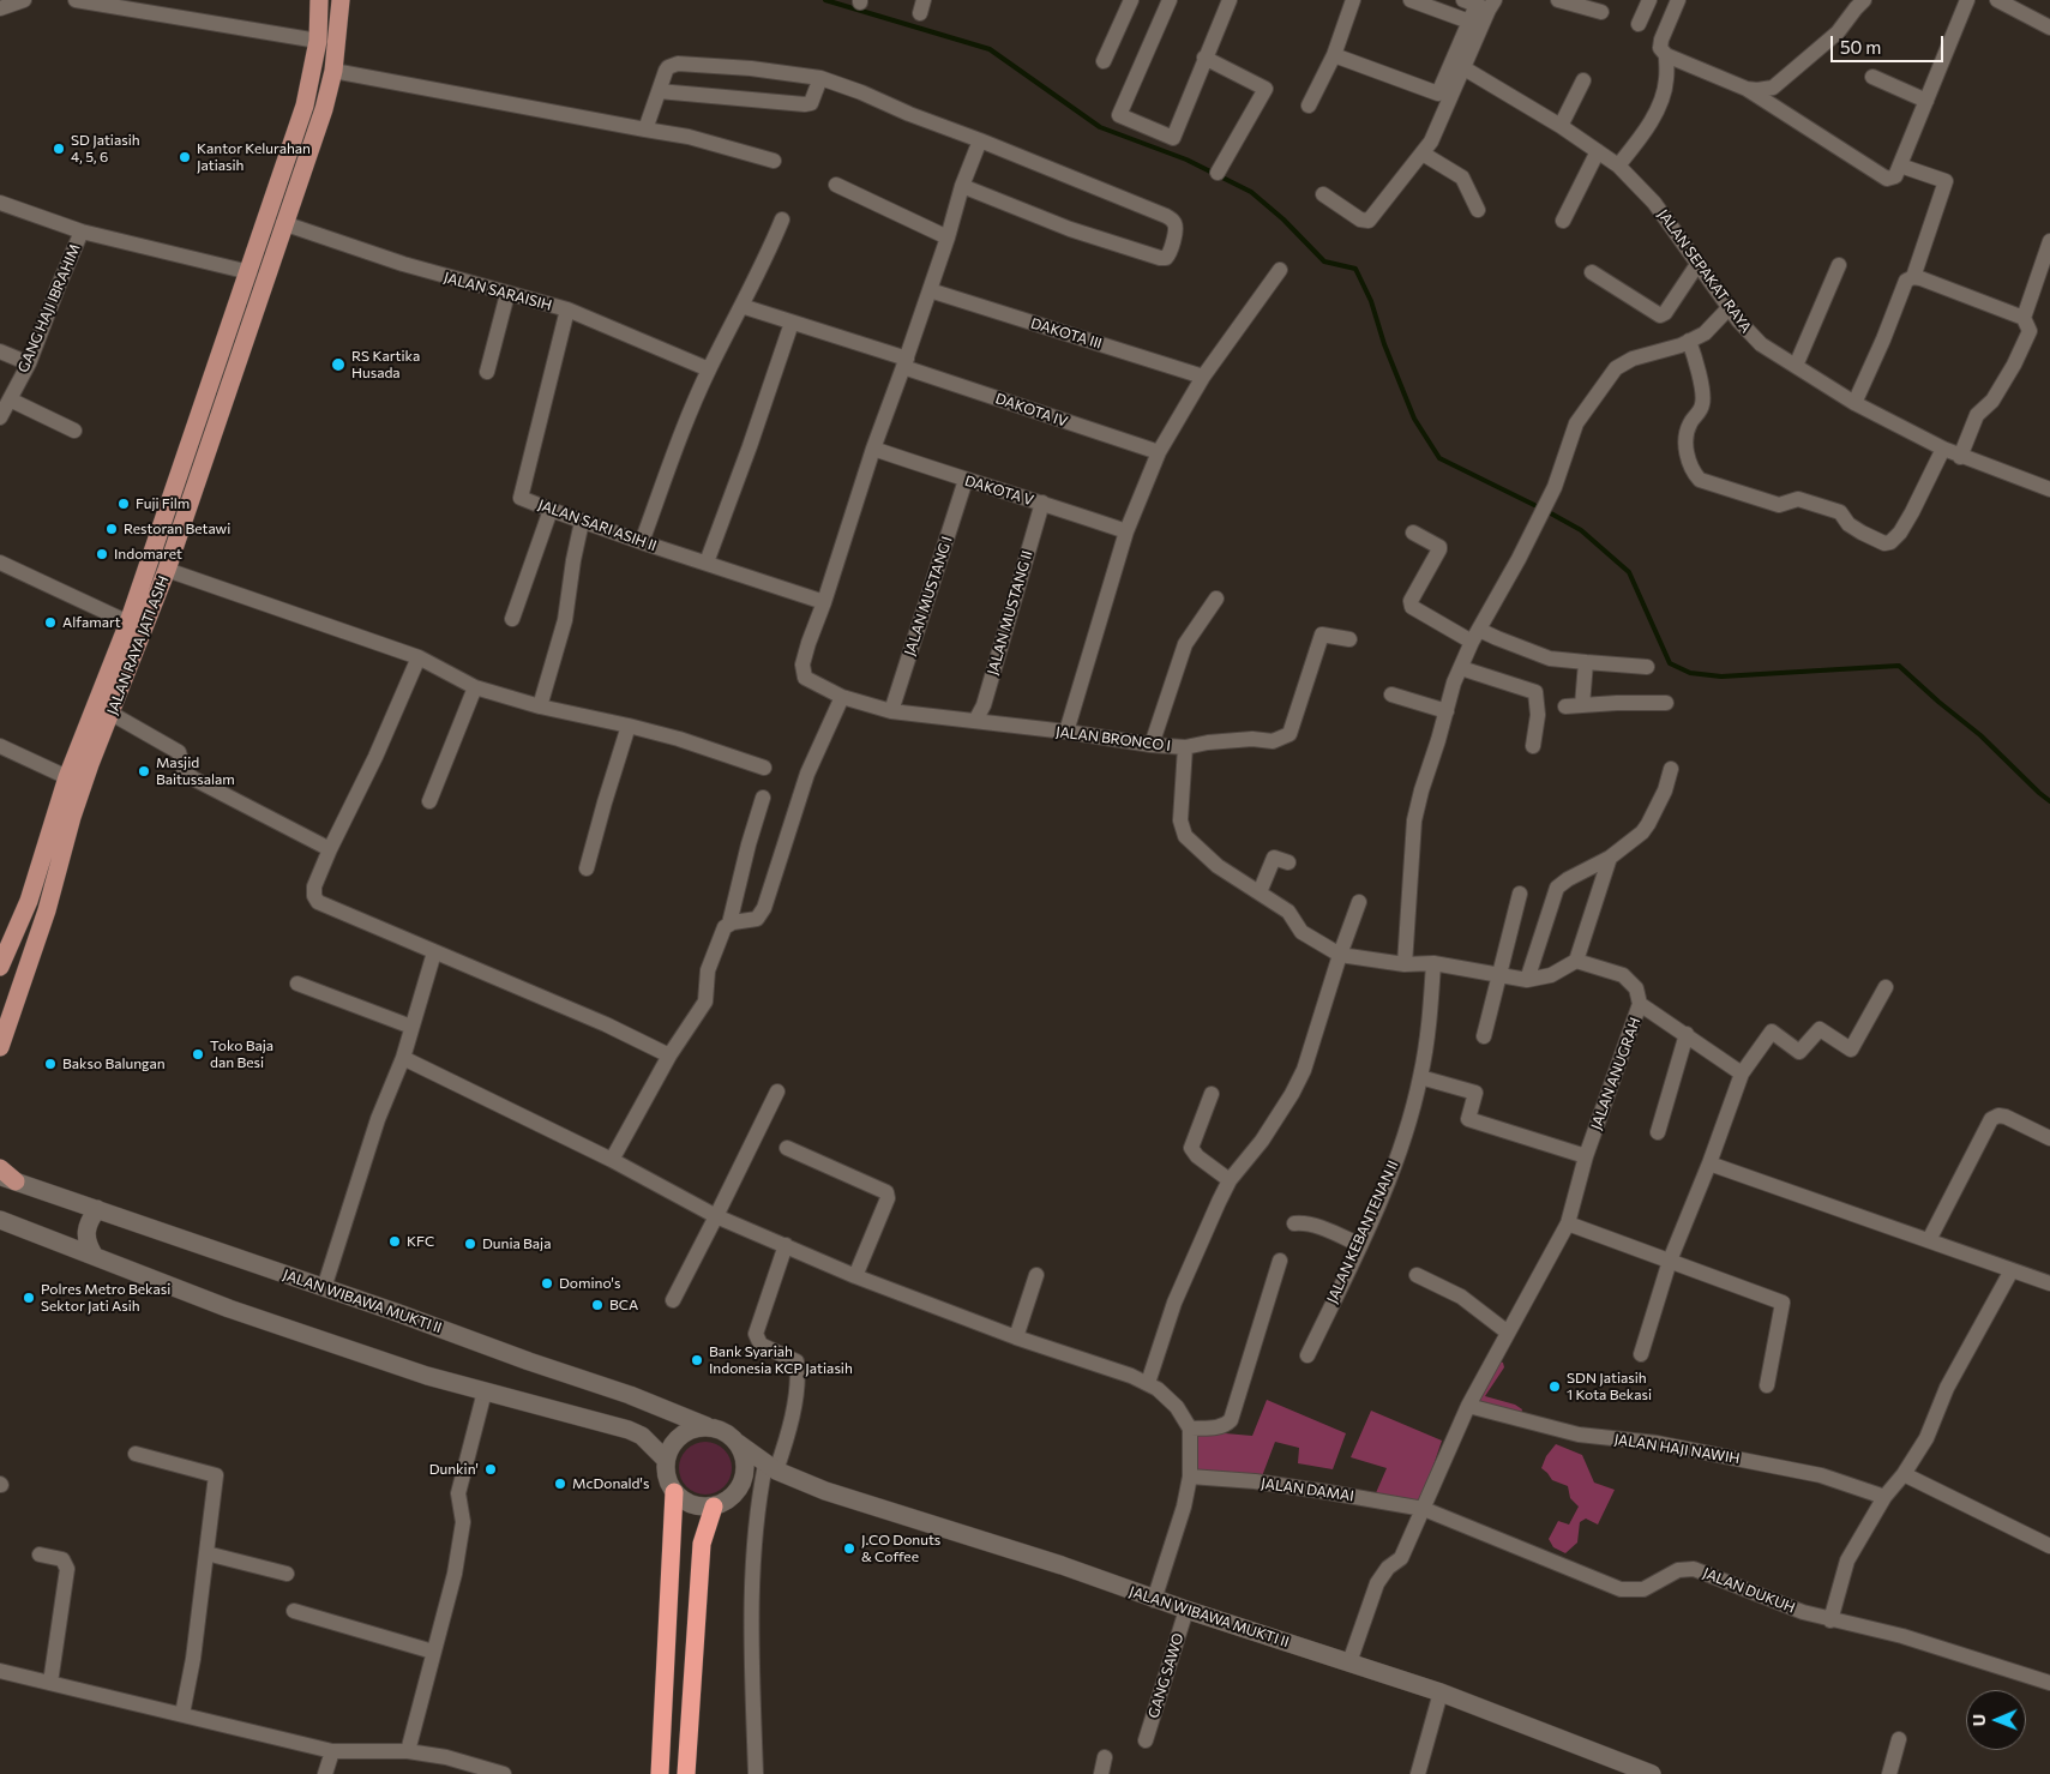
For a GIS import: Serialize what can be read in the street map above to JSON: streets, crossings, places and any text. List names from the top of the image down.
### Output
{
  "streets": {
    "main road": ["JALAN RAYA JATI ASIH", "JALAN WIBAWA MUKTI II"],
    "street": [
      "JALAN SEPAKAT RAYA",
      "JALAN SARAISIH",
      "GANG HAJI IBRAHIM",
      "DAKOTA III",
      "DAKOTA IV",
      "DAKOTA V",
      "JALAN SARI ASIH II",
      "JALAN MUSTANG I",
      "JALAN MUSTANG II",
      "JALAN BRONCO I",
      "JALAN ANUGRAH",
      "JALAN KEBANTENAN II",
      "JALAN HAJI NAWIH",
      "JALAN DAMAI",
      "JALAN DUKUH",
      "GANG SAWO"
    ]
  },
  "crossings": [
    ["JALAN SARAISIH", "JALAN SARI ASIH II"],
    ["JALAN SARAISIH", "JALAN RAYA JATI ASIH"],
    ["DAKOTA V", "JALAN MUSTANG I"],
    ["DAKOTA V", "JALAN MUSTANG II"],
    ["JALAN SARI ASIH II", "JALAN BRONCO I"],
    ["JALAN MUSTANG I", "JALAN BRONCO I"],
    ["JALAN MUSTANG II", "JALAN BRONCO I"],
    ["JALAN ANUGRAH", "JALAN WIBAWA MUKTI II"],
    ["JALAN ANUGRAH", "JALAN HAJI NAWIH"],
    ["JALAN ANUGRAH", "JALAN DAMAI"],
    ["JALAN ANUGRAH", "JALAN DUKUH"],
    ["JALAN WIBAWA MUKTI II", "GANG SAWO"],
    ["JALAN DAMAI", "JALAN DUKUH"]
  ],
  "places": [
    "SD Jatiasih 4, 5, 6",
    "Kantor Kelurahan Jatiasih",
    "RS Kartika Husada",
    "Fuji Film",
    "Restoran Betawi",
    "Indomaret",
    "Alfamart",
    "Masjid Baitussalam",
    "Toko Baja dan Besi",
    "Bakso Balungan",
    "KFC",
    "Dunia Baja",
    "Domino's",
    "Polres Metro Bekasi Sektor Jati Asih",
    "BCA",
    "Bank Syariah Indonesia KCP Jatiasih",
    "SDN Jatiasih 1 Kota Bekasi",
    "Dunkin'",
    "McDonald's",
    "J.CO Donuts & Coffee"
  ],
  "scale_bar": "50 m",
  "north": "left"
}
